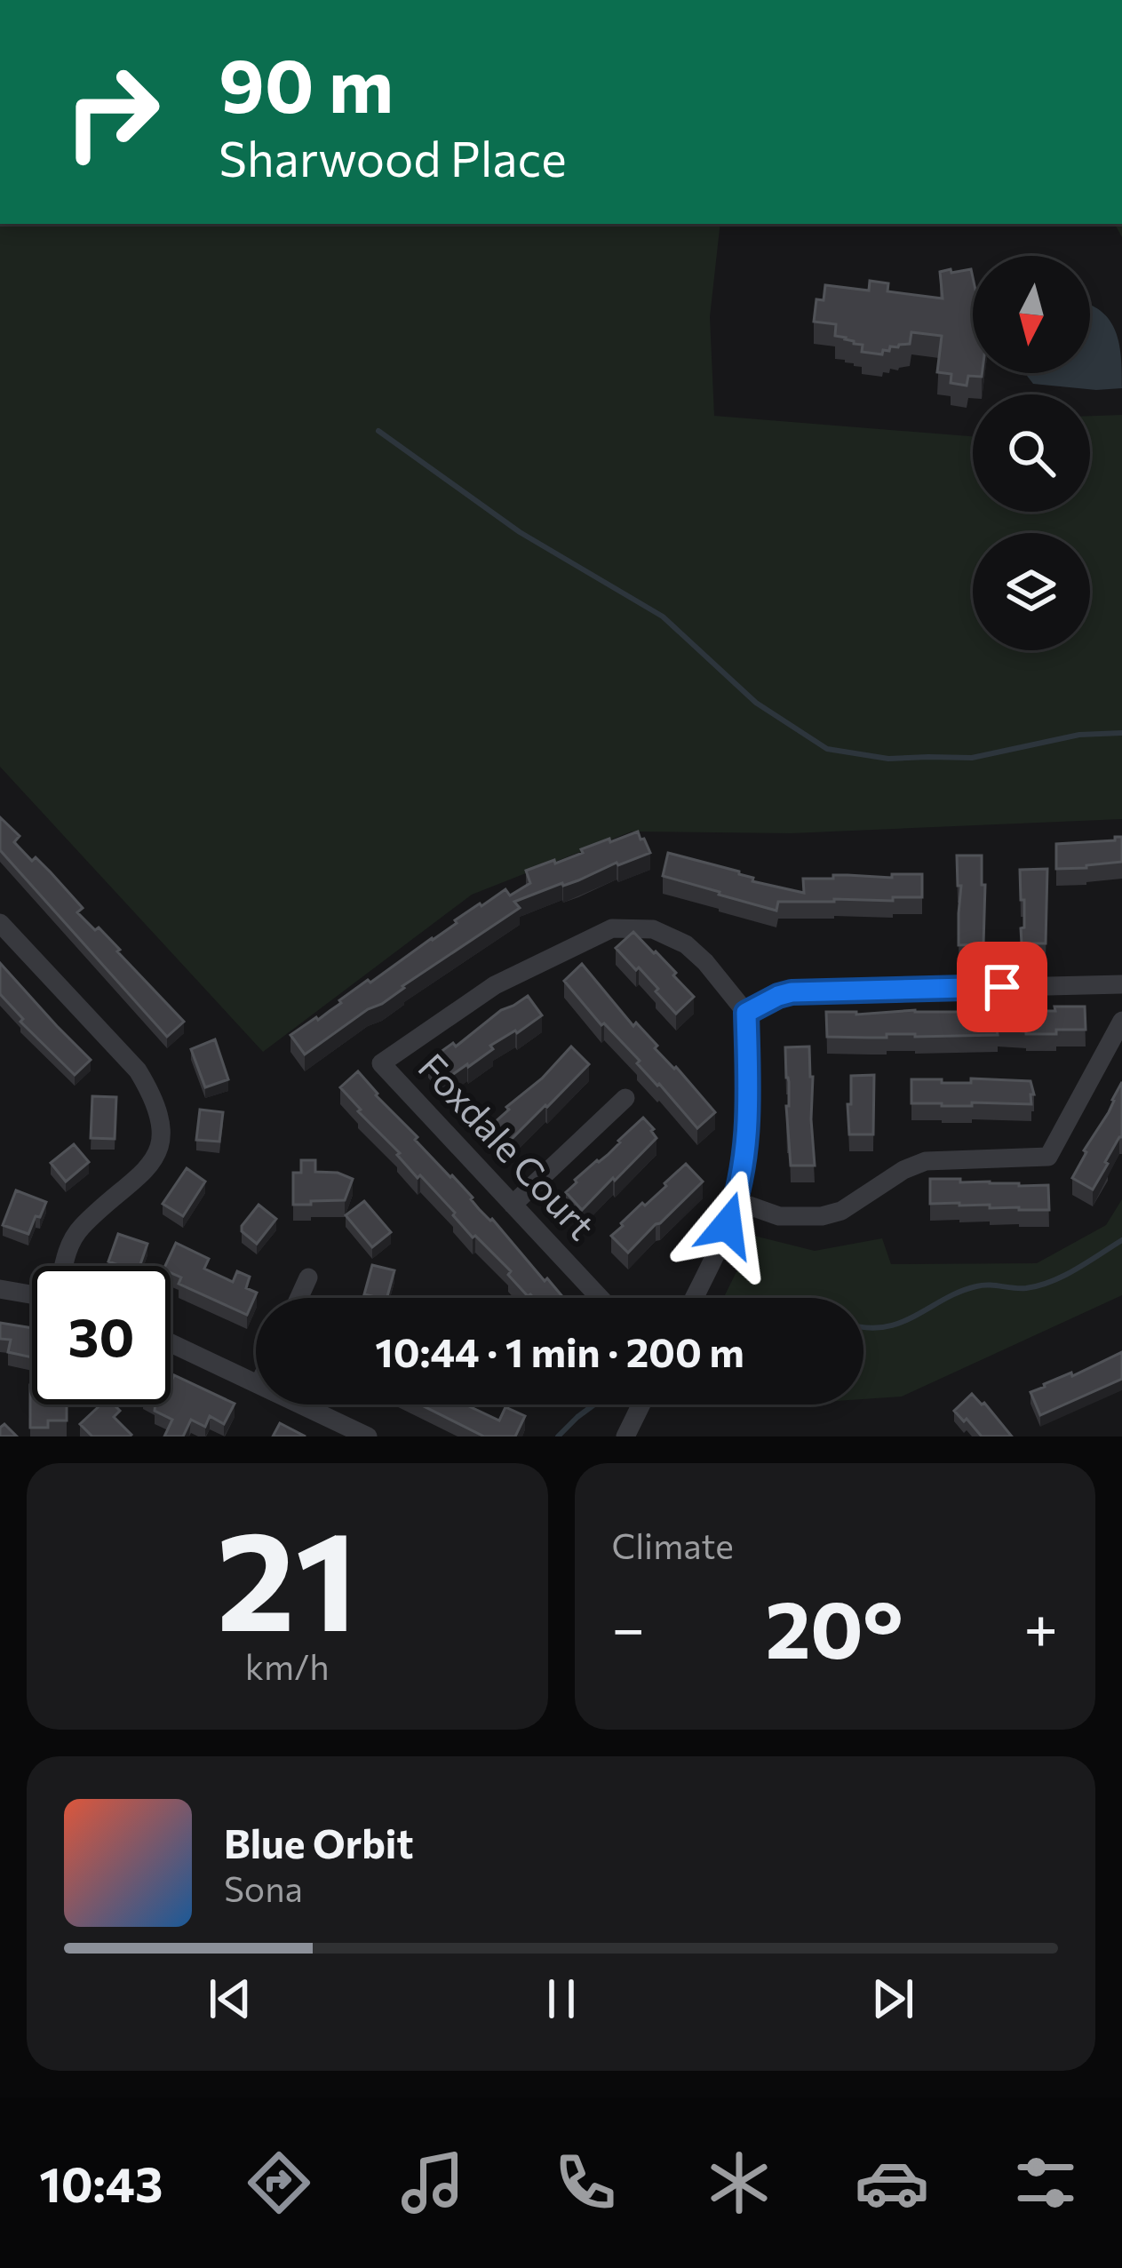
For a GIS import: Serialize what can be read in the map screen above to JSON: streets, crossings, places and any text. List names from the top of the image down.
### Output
{
  "streets": {
    "street": ["Foxdale Court"]
  },
  "north": "bottom",
  "page": {
    "turn": ["90 m", "Sharwood Place"],
    "limit": "30",
    "trip": "10:44 · 1 min · 200 m",
    "tile": [
      ["21", "km/h"],
      "Climate"
    ],
    "heat": ["−", "20°", "+"],
    "song": ["Blue Orbit", "Sona"],
    "tabs": "10:43"
  }
}
